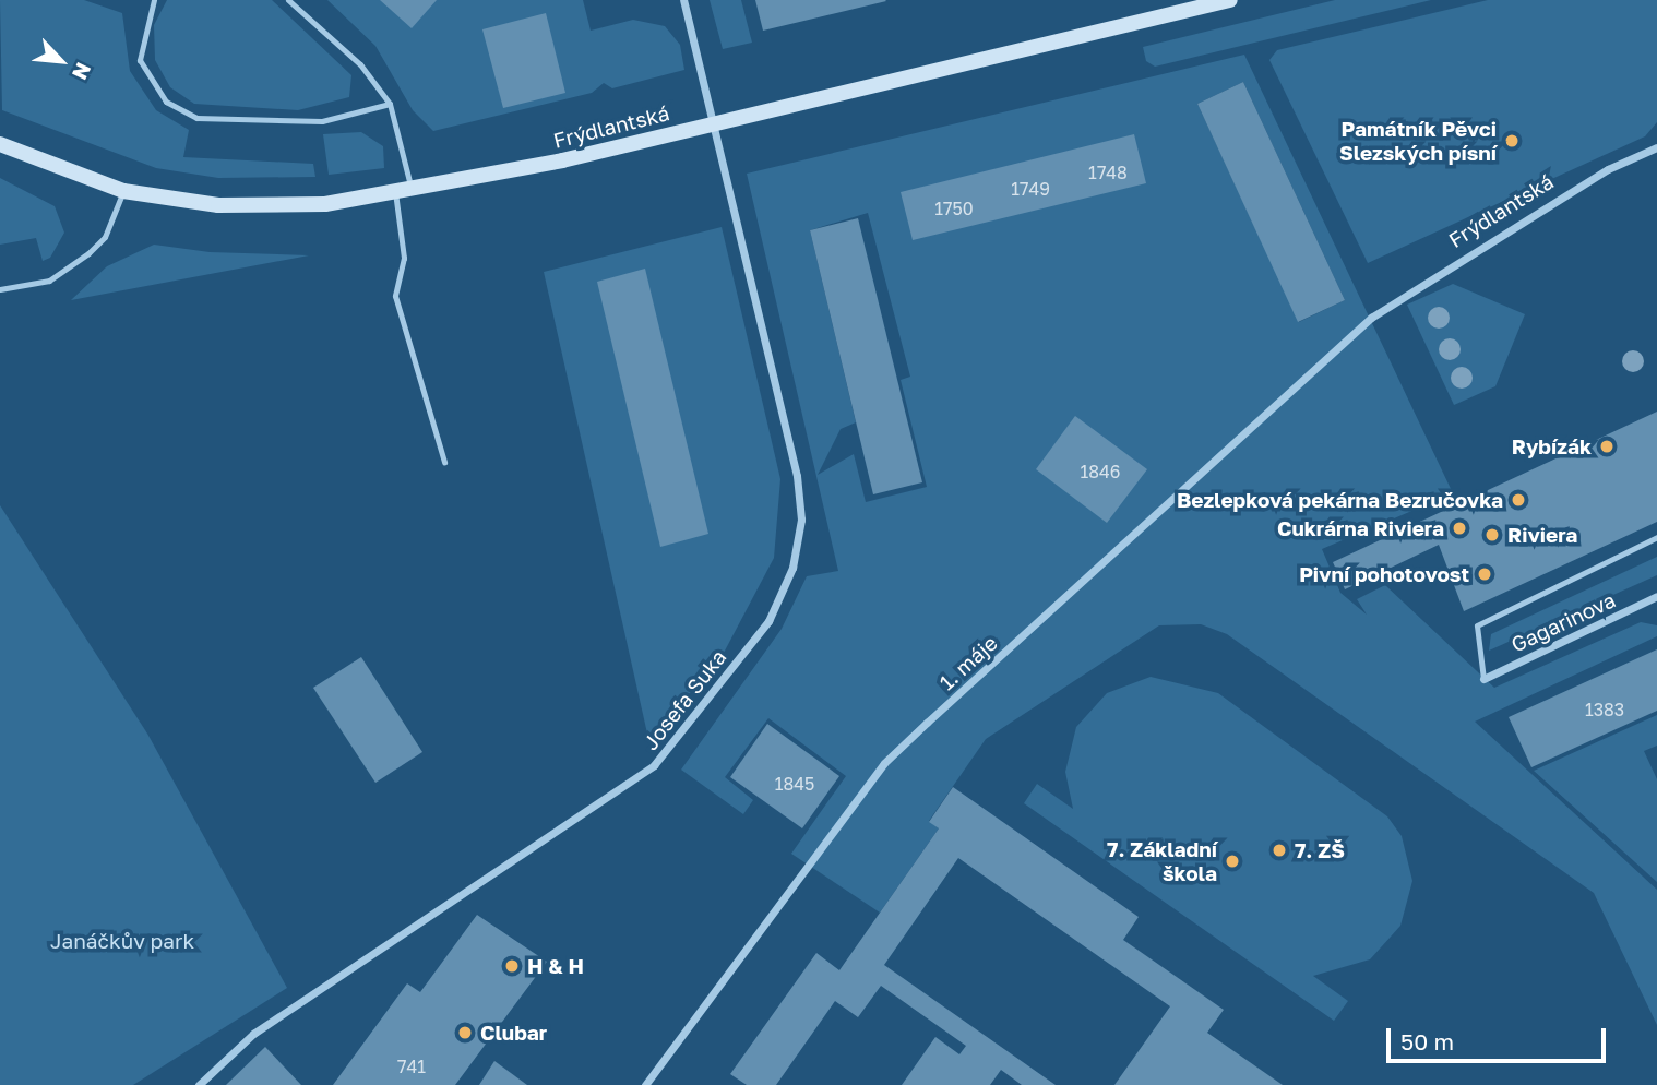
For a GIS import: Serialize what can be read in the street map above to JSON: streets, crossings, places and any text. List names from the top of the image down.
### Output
{
  "streets": {
    "street": [
      "Frýdlantská",
      "Gagarinova",
      "1. máje",
      "Josefa Suka"
    ]
  },
  "crossings": [
    ["Frýdlantská", "1. máje"],
    ["Frýdlantská", "Josefa Suka"]
  ],
  "parks": ["Janáčkův park"],
  "places": [
    "Památník Pěvci Slezských písní",
    "Rybízák",
    "Bezlepková pekárna Bezručovka",
    "Cukrárna Riviera",
    "Riviera",
    "Pivní pohotovost",
    "7. ZŠ",
    "7. Základní škola",
    "H & H",
    "Clubar"
  ],
  "house_numbers": [
    "1748",
    "1749",
    "1750",
    "1846",
    "1383",
    "1845",
    "741"
  ],
  "scale_bar": "50 m",
  "north": "bottom right"
}
